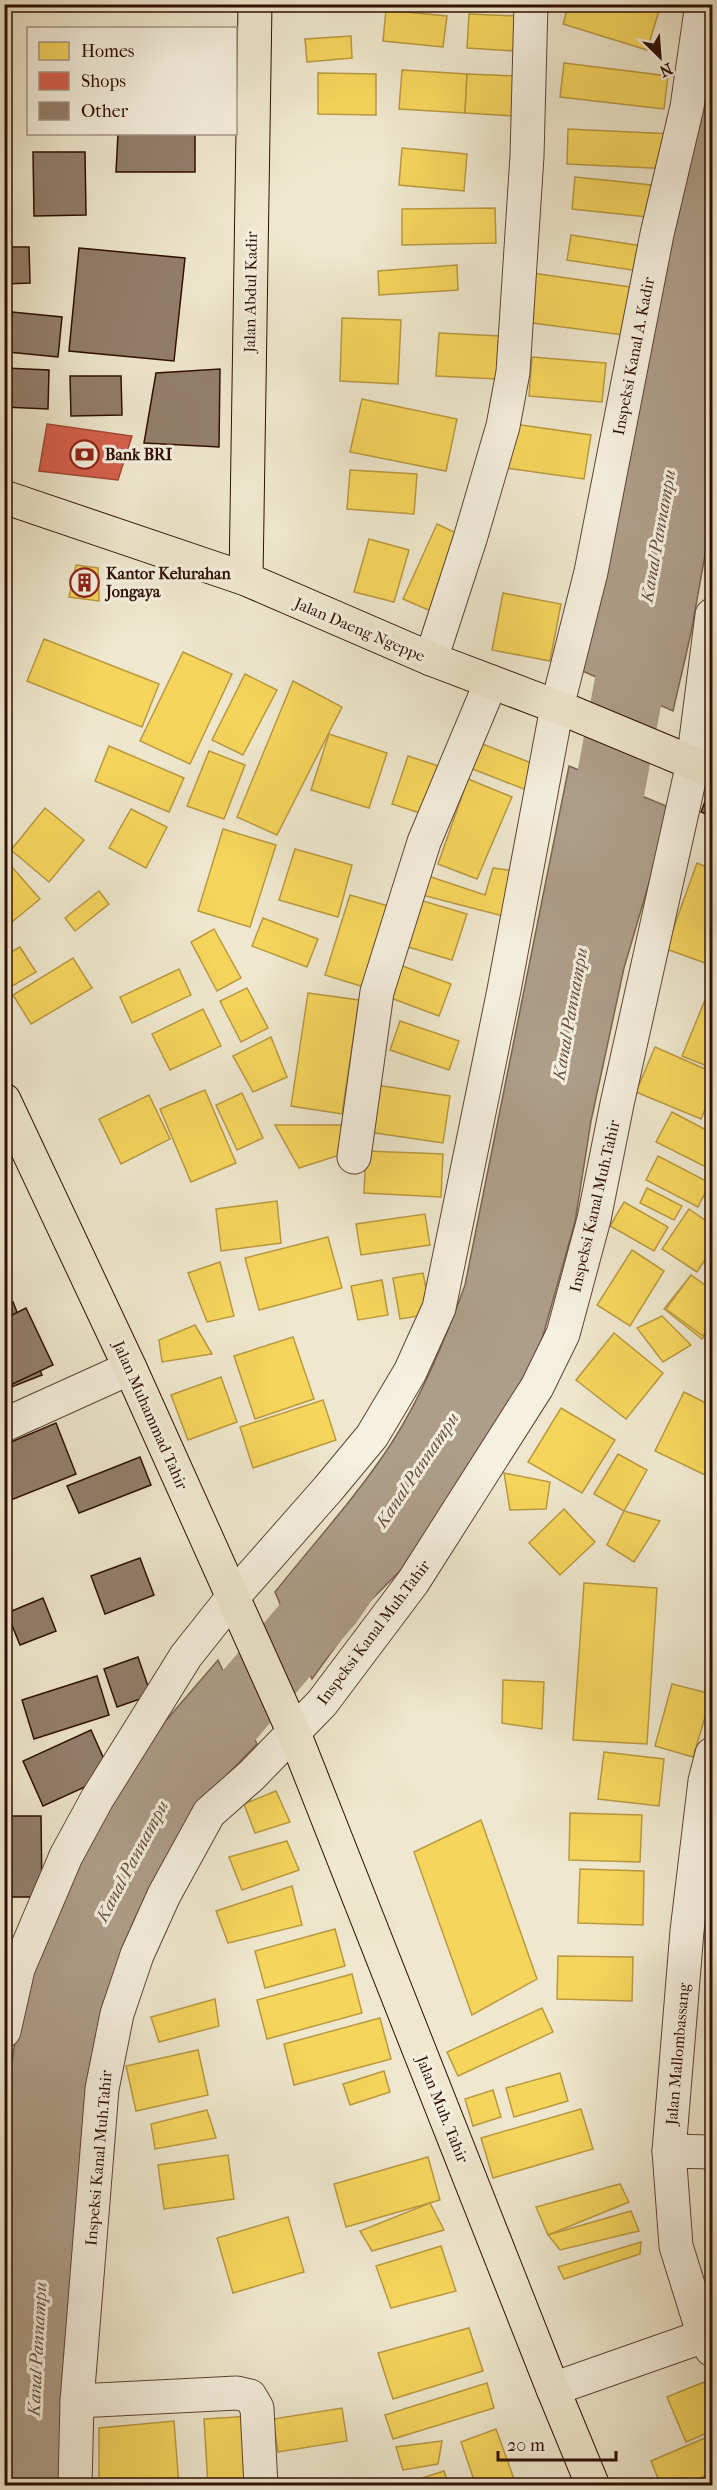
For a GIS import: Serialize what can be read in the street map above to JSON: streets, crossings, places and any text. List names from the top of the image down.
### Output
{
  "streets": {
    "main road": [
      "Jalan Abdul Kadir",
      "Jalan Daeng Ngeppe",
      "Jalan Muhammad Tahir",
      "Jalan Muh. Tahir"
    ],
    "street": ["Inspeksi Kanal A. Kadir", "Inspeksi Kanal Muh.Tahir", "Jalan Mallombassang"]
  },
  "crossings": [
    ["Jalan Abdul Kadir", "Jalan Daeng Ngeppe"],
    ["Inspeksi Kanal A. Kadir", "Jalan Daeng Ngeppe"],
    ["Jalan Daeng Ngeppe", "Inspeksi Kanal Muh.Tahir"],
    ["Inspeksi Kanal Muh.Tahir", "Jalan Muhammad Tahir"],
    ["Inspeksi Kanal Muh.Tahir", "Jalan Muh. Tahir"],
    ["Jalan Muhammad Tahir", "Jalan Muh. Tahir"]
  ],
  "water": ["Kanal Pannampu"],
  "places": {
    "bank": ["Bank BRI"],
    "building": ["Kantor Kelurahan Jongaya"]
  },
  "legend": ["Homes", "Shops", "Other"],
  "scale_bar": "20 m",
  "north": "bottom right"
}
